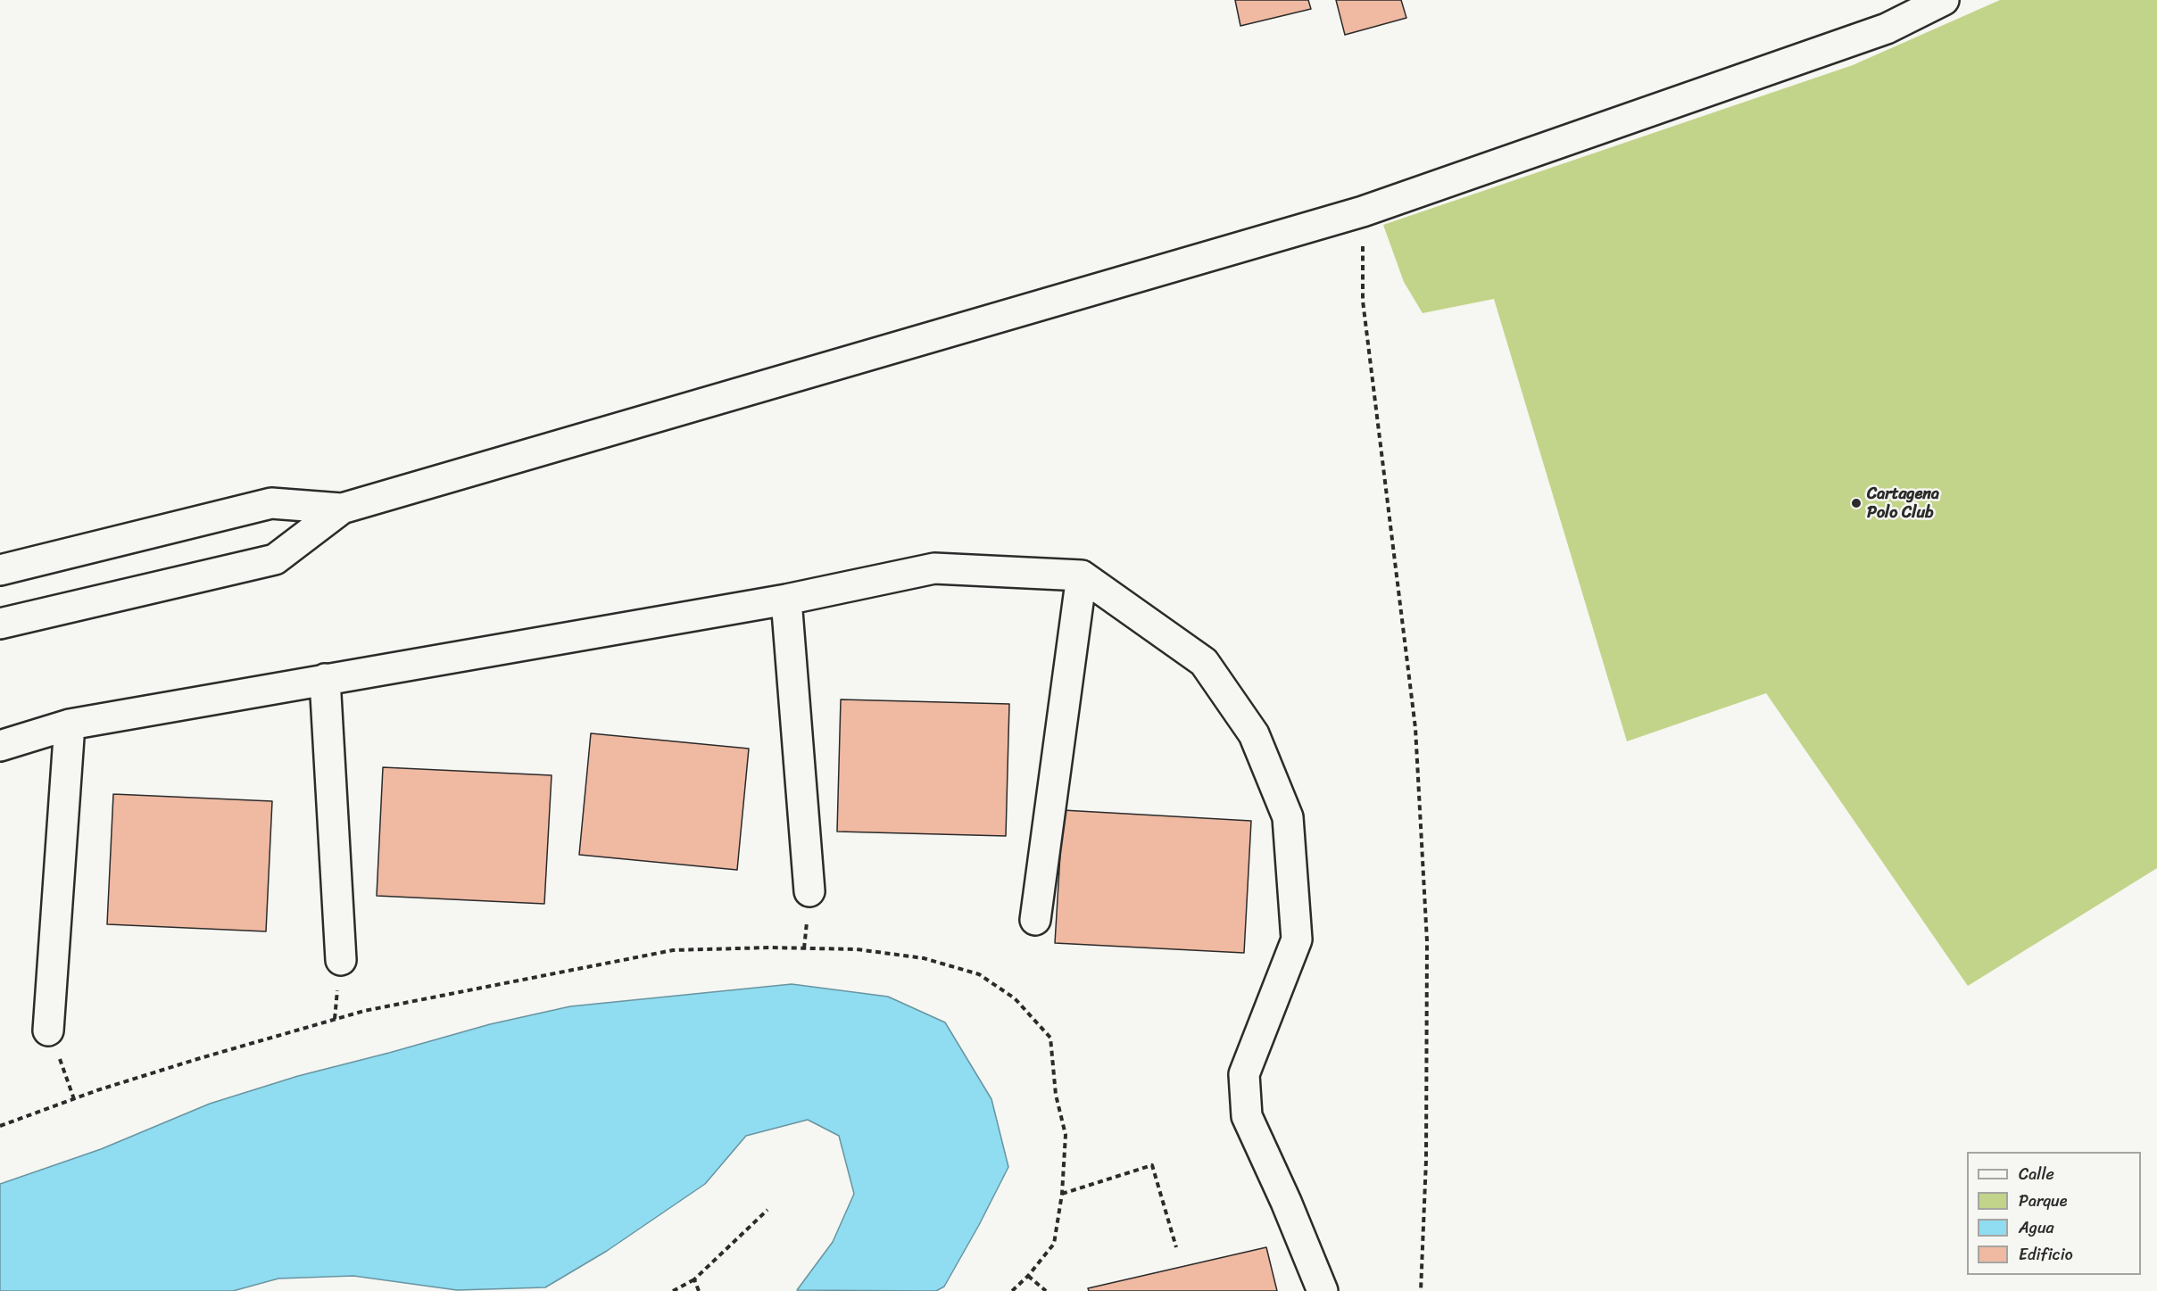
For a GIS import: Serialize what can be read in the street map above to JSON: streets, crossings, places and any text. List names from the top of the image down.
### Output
{
  "places": ["Cartagena Polo Club"],
  "legend": [
    "Calle",
    "Parque",
    "Agua",
    "Edificio"
  ]
}
